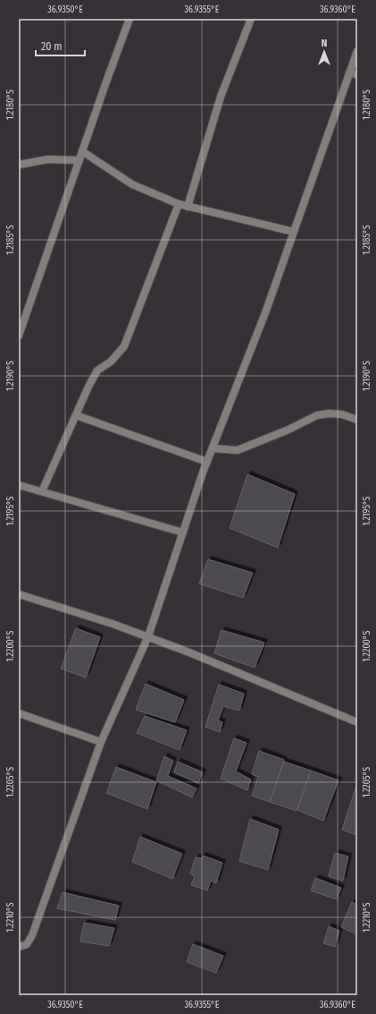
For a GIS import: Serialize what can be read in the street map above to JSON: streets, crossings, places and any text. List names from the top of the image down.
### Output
{
  "scale_bar": "20 m",
  "north": "top",
  "coordinates": [
    "36.9350°E",
    "36.9355°E",
    "36.9360°E",
    "1.2180°S",
    "1.2185°S",
    "1.2190°S",
    "1.2195°S",
    "1.2200°S",
    "1.2205°S",
    "1.2210°S"
  ]
}
